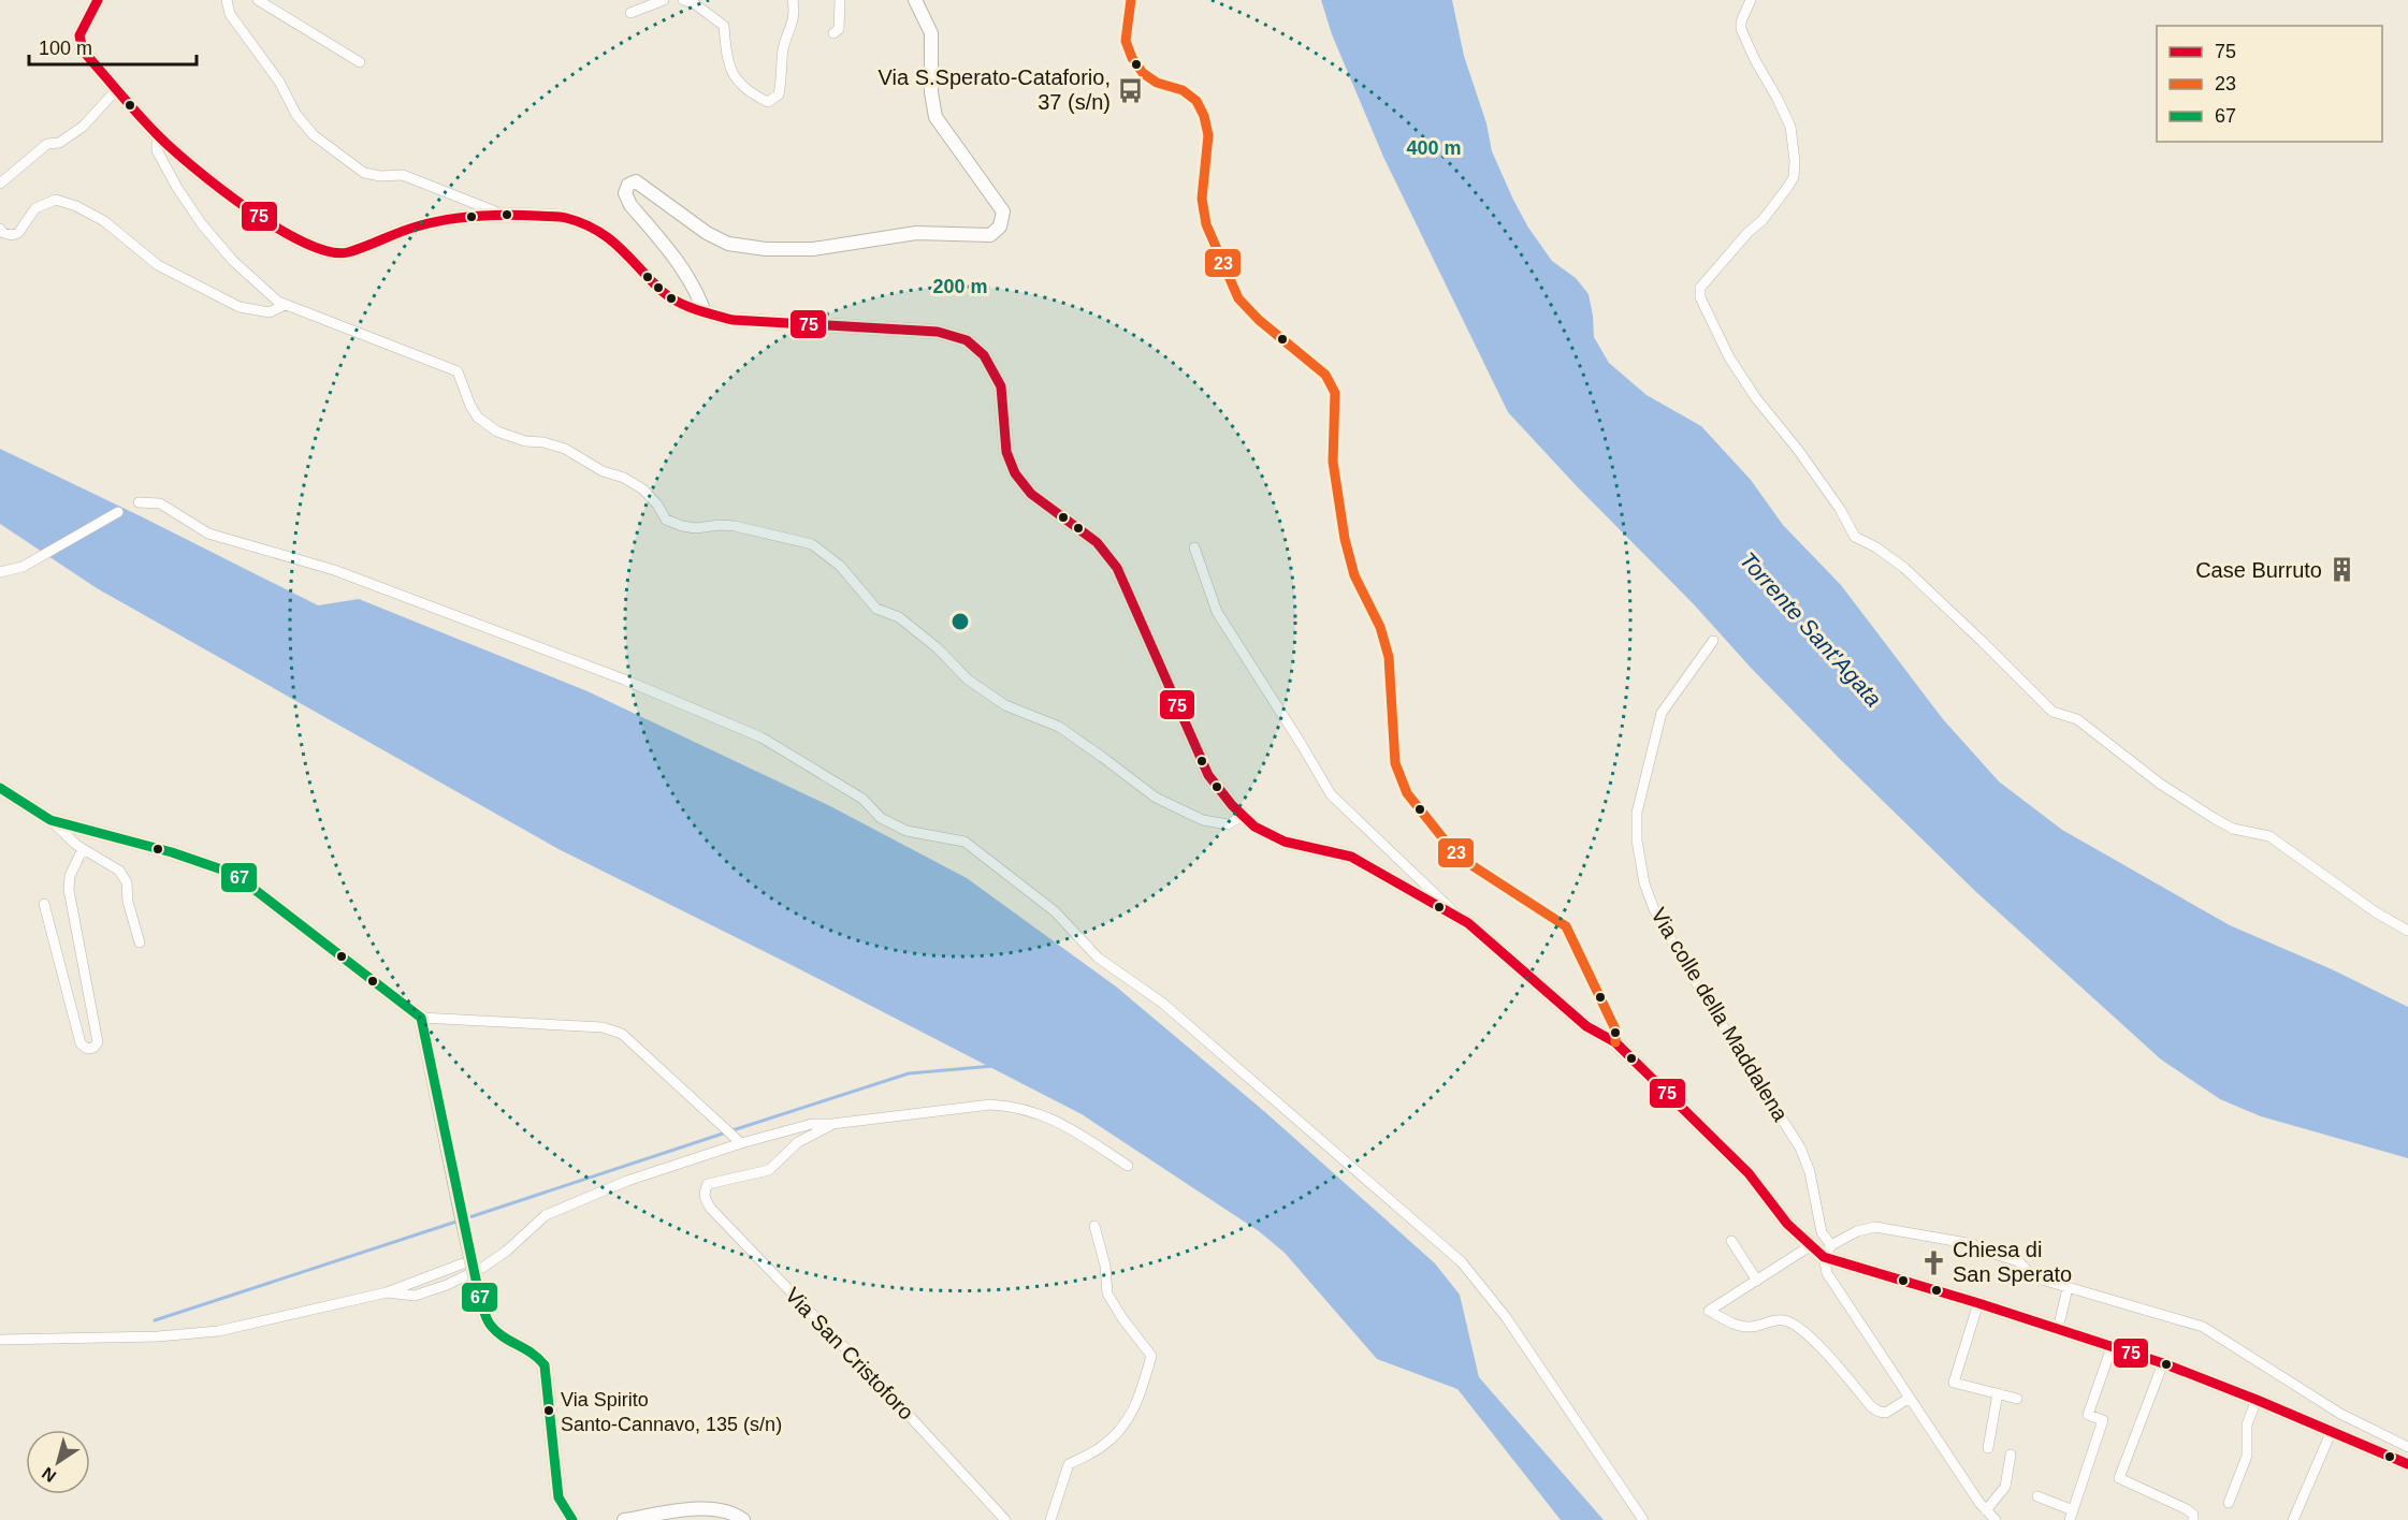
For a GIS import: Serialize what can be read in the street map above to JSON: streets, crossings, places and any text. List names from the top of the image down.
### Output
{
  "streets": {
    "street": ["Via colle della Maddalena", "Via San Cristoforo"]
  },
  "water": ["Torrente Sant'Agata"],
  "places": {
    "bus stop": ["Via S.Sperato-Cataforio, 37 (s/n)"],
    "building": ["Case Burruto"],
    "church": ["Chiesa di San Sperato"],
    "other": ["Via Spirito Santo-Cannavo, 135 (s/n)"]
  },
  "lines": ["transit line 75", "transit line 23", "transit line 67"],
  "legend": ["75", "23", "67"],
  "scale_bar": "100 m",
  "north": "bottom left",
  "rings": ["400 m", "200 m"]
}
